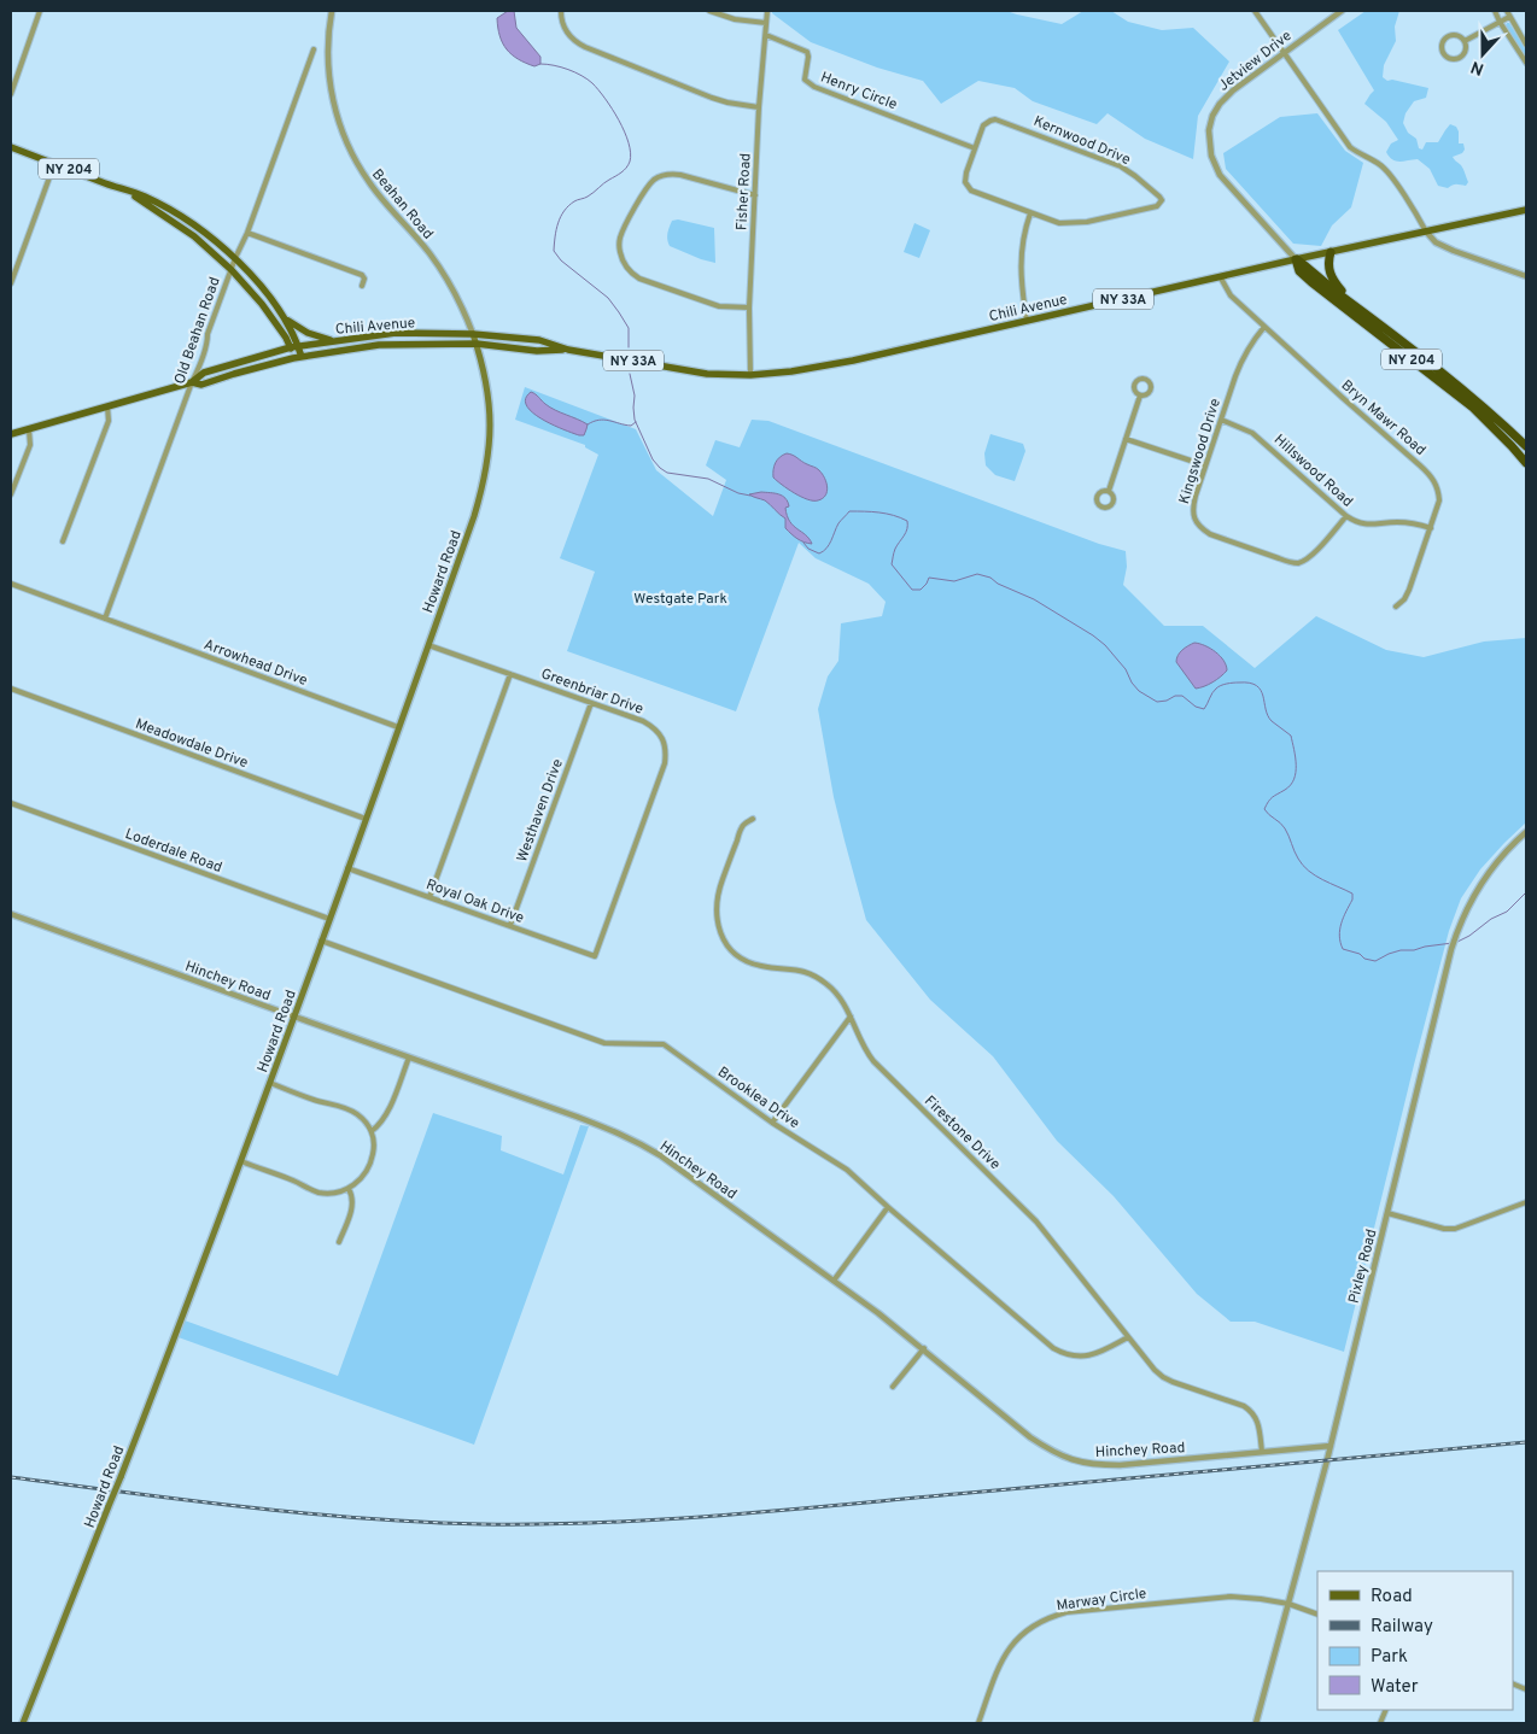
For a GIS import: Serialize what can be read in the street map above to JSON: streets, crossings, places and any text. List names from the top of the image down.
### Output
{
  "streets": {
    "highway": ["NY 204"],
    "main road": ["NY 33A", "Chili Avenue", "Howard Road"],
    "street": [
      "Jetview Drive",
      "Henry Circle",
      "Kernwood Drive",
      "Fisher Road",
      "Beahan Road",
      "Old Beahan Road",
      "Bryn Mawr Road",
      "Kingswood Drive",
      "Hillswood Road",
      "Arrowhead Drive",
      "Greenbriar Drive",
      "Meadowdale Drive",
      "Westhaven Drive",
      "Loderdale Road",
      "Royal Oak Drive",
      "Hinchey Road",
      "Brooklea Drive",
      "Firestone Drive",
      "Pixley Road",
      "Marway Circle"
    ]
  },
  "crossings": [
    ["Jetview Drive", "NY 204"],
    ["Jetview Drive", "Chili Avenue"],
    ["Henry Circle", "Kernwood Drive"],
    ["Henry Circle", "Fisher Road"],
    ["NY 204", "Chili Avenue"],
    ["NY 204", "Old Beahan Road"],
    ["Fisher Road", "Chili Avenue"],
    ["Beahan Road", "Chili Avenue"],
    ["Beahan Road", "Howard Road"],
    ["Chili Avenue", "Old Beahan Road"],
    ["Chili Avenue", "Bryn Mawr Road"],
    ["Chili Avenue", "Howard Road"],
    ["Old Beahan Road", "Arrowhead Drive"],
    ["Bryn Mawr Road", "Kingswood Drive"],
    ["Bryn Mawr Road", "Hillswood Road"],
    ["Kingswood Drive", "Hillswood Road"],
    ["Howard Road", "Arrowhead Drive"],
    ["Howard Road", "Greenbriar Drive"],
    ["Howard Road", "Meadowdale Drive"],
    ["Howard Road", "Loderdale Road"],
    ["Howard Road", "Royal Oak Drive"],
    ["Howard Road", "Hinchey Road"],
    ["Howard Road", "Brooklea Drive"],
    ["Greenbriar Drive", "Westhaven Drive"],
    ["Greenbriar Drive", "Royal Oak Drive"],
    ["Westhaven Drive", "Royal Oak Drive"],
    ["Hinchey Road", "Firestone Drive"],
    ["Hinchey Road", "Pixley Road"],
    ["Brooklea Drive", "Firestone Drive"],
    ["Pixley Road", "Marway Circle"]
  ],
  "parks": ["Westgate Park"],
  "legend": [
    "Road",
    "Railway",
    "Park",
    "Water"
  ],
  "north": "bottom"
}
